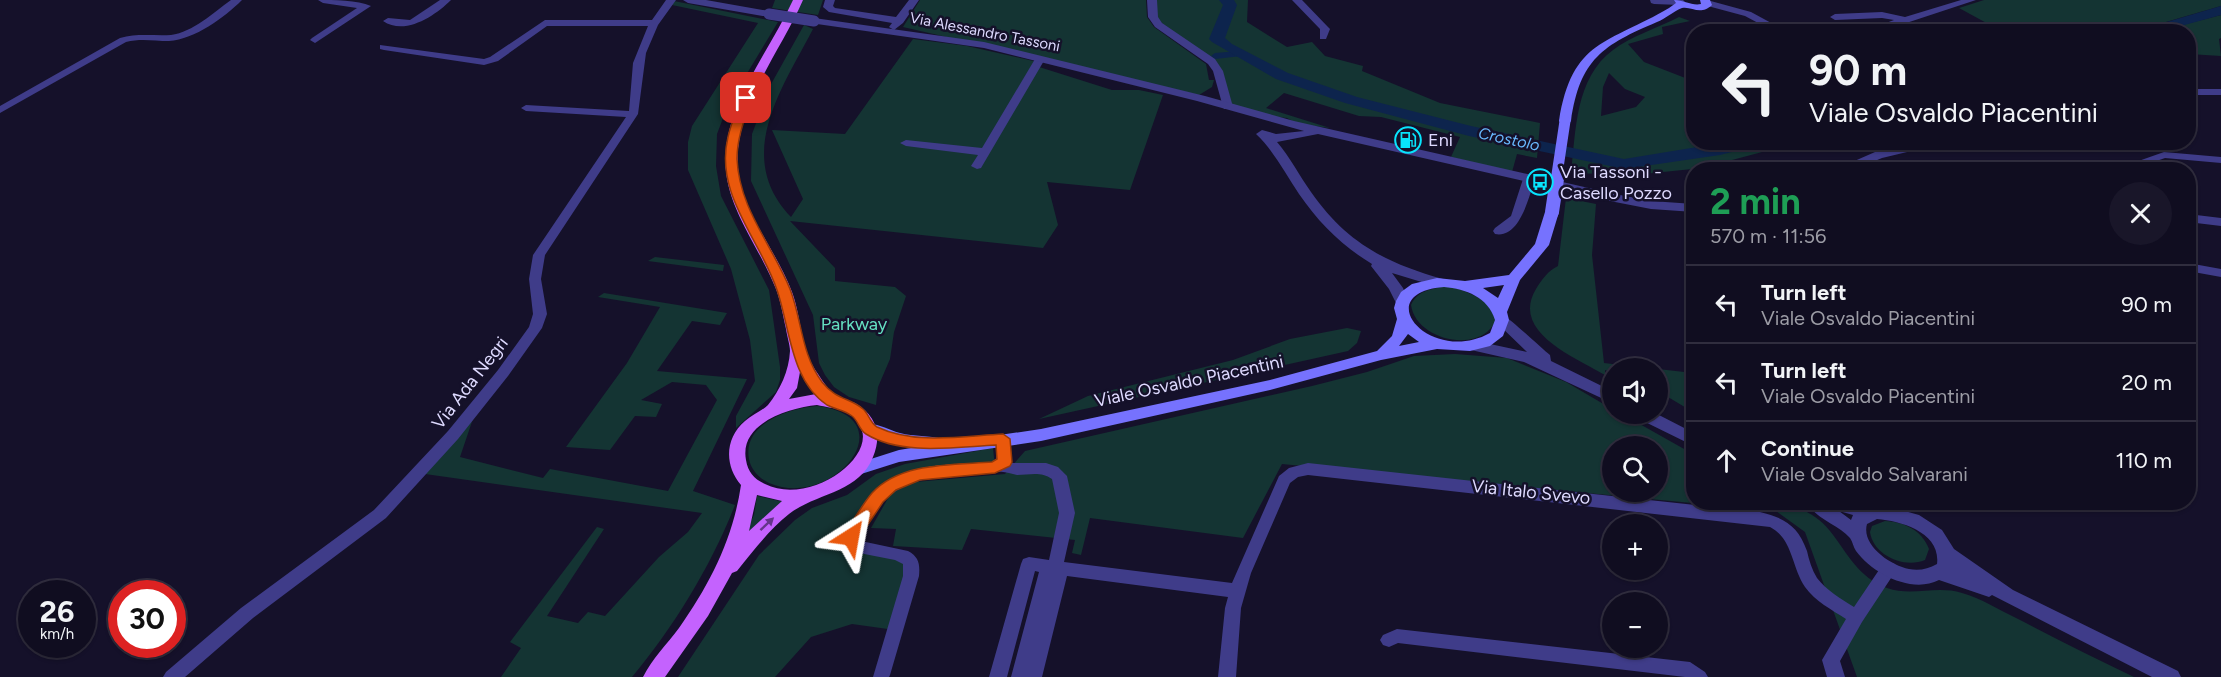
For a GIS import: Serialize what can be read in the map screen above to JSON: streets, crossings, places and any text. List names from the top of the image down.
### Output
{
  "streets": {
    "main road": ["Viale Osvaldo Piacentini"],
    "street": ["Via Alessandro Tassoni", "Via Ada Negri", "Via Italo Svevo"]
  },
  "water": ["Crostolo"],
  "parks": ["Parkway"],
  "places": {
    "fuel station": ["Eni"],
    "bus stop": ["Via Tassoni - Casello Pozzo"]
  },
  "page": {
    "turn": ["90 m", "Viale Osvaldo Piacentini"],
    "heading": ["2 min", "570 m · 11:56"],
    "list": [
      {
        "name": "Turn left",
        "note": "Viale Osvaldo Piacentini",
        "value": "90 m"
      },
      {
        "name": "Turn left",
        "note": "Viale Osvaldo Piacentini",
        "value": "20 m"
      },
      {
        "name": "Continue",
        "note": "Viale Osvaldo Salvarani",
        "value": "110 m"
      }
    ],
    "map_buttons": ["+", "−"],
    "speed": "26 km/h",
    "limit": "30"
  }
}
